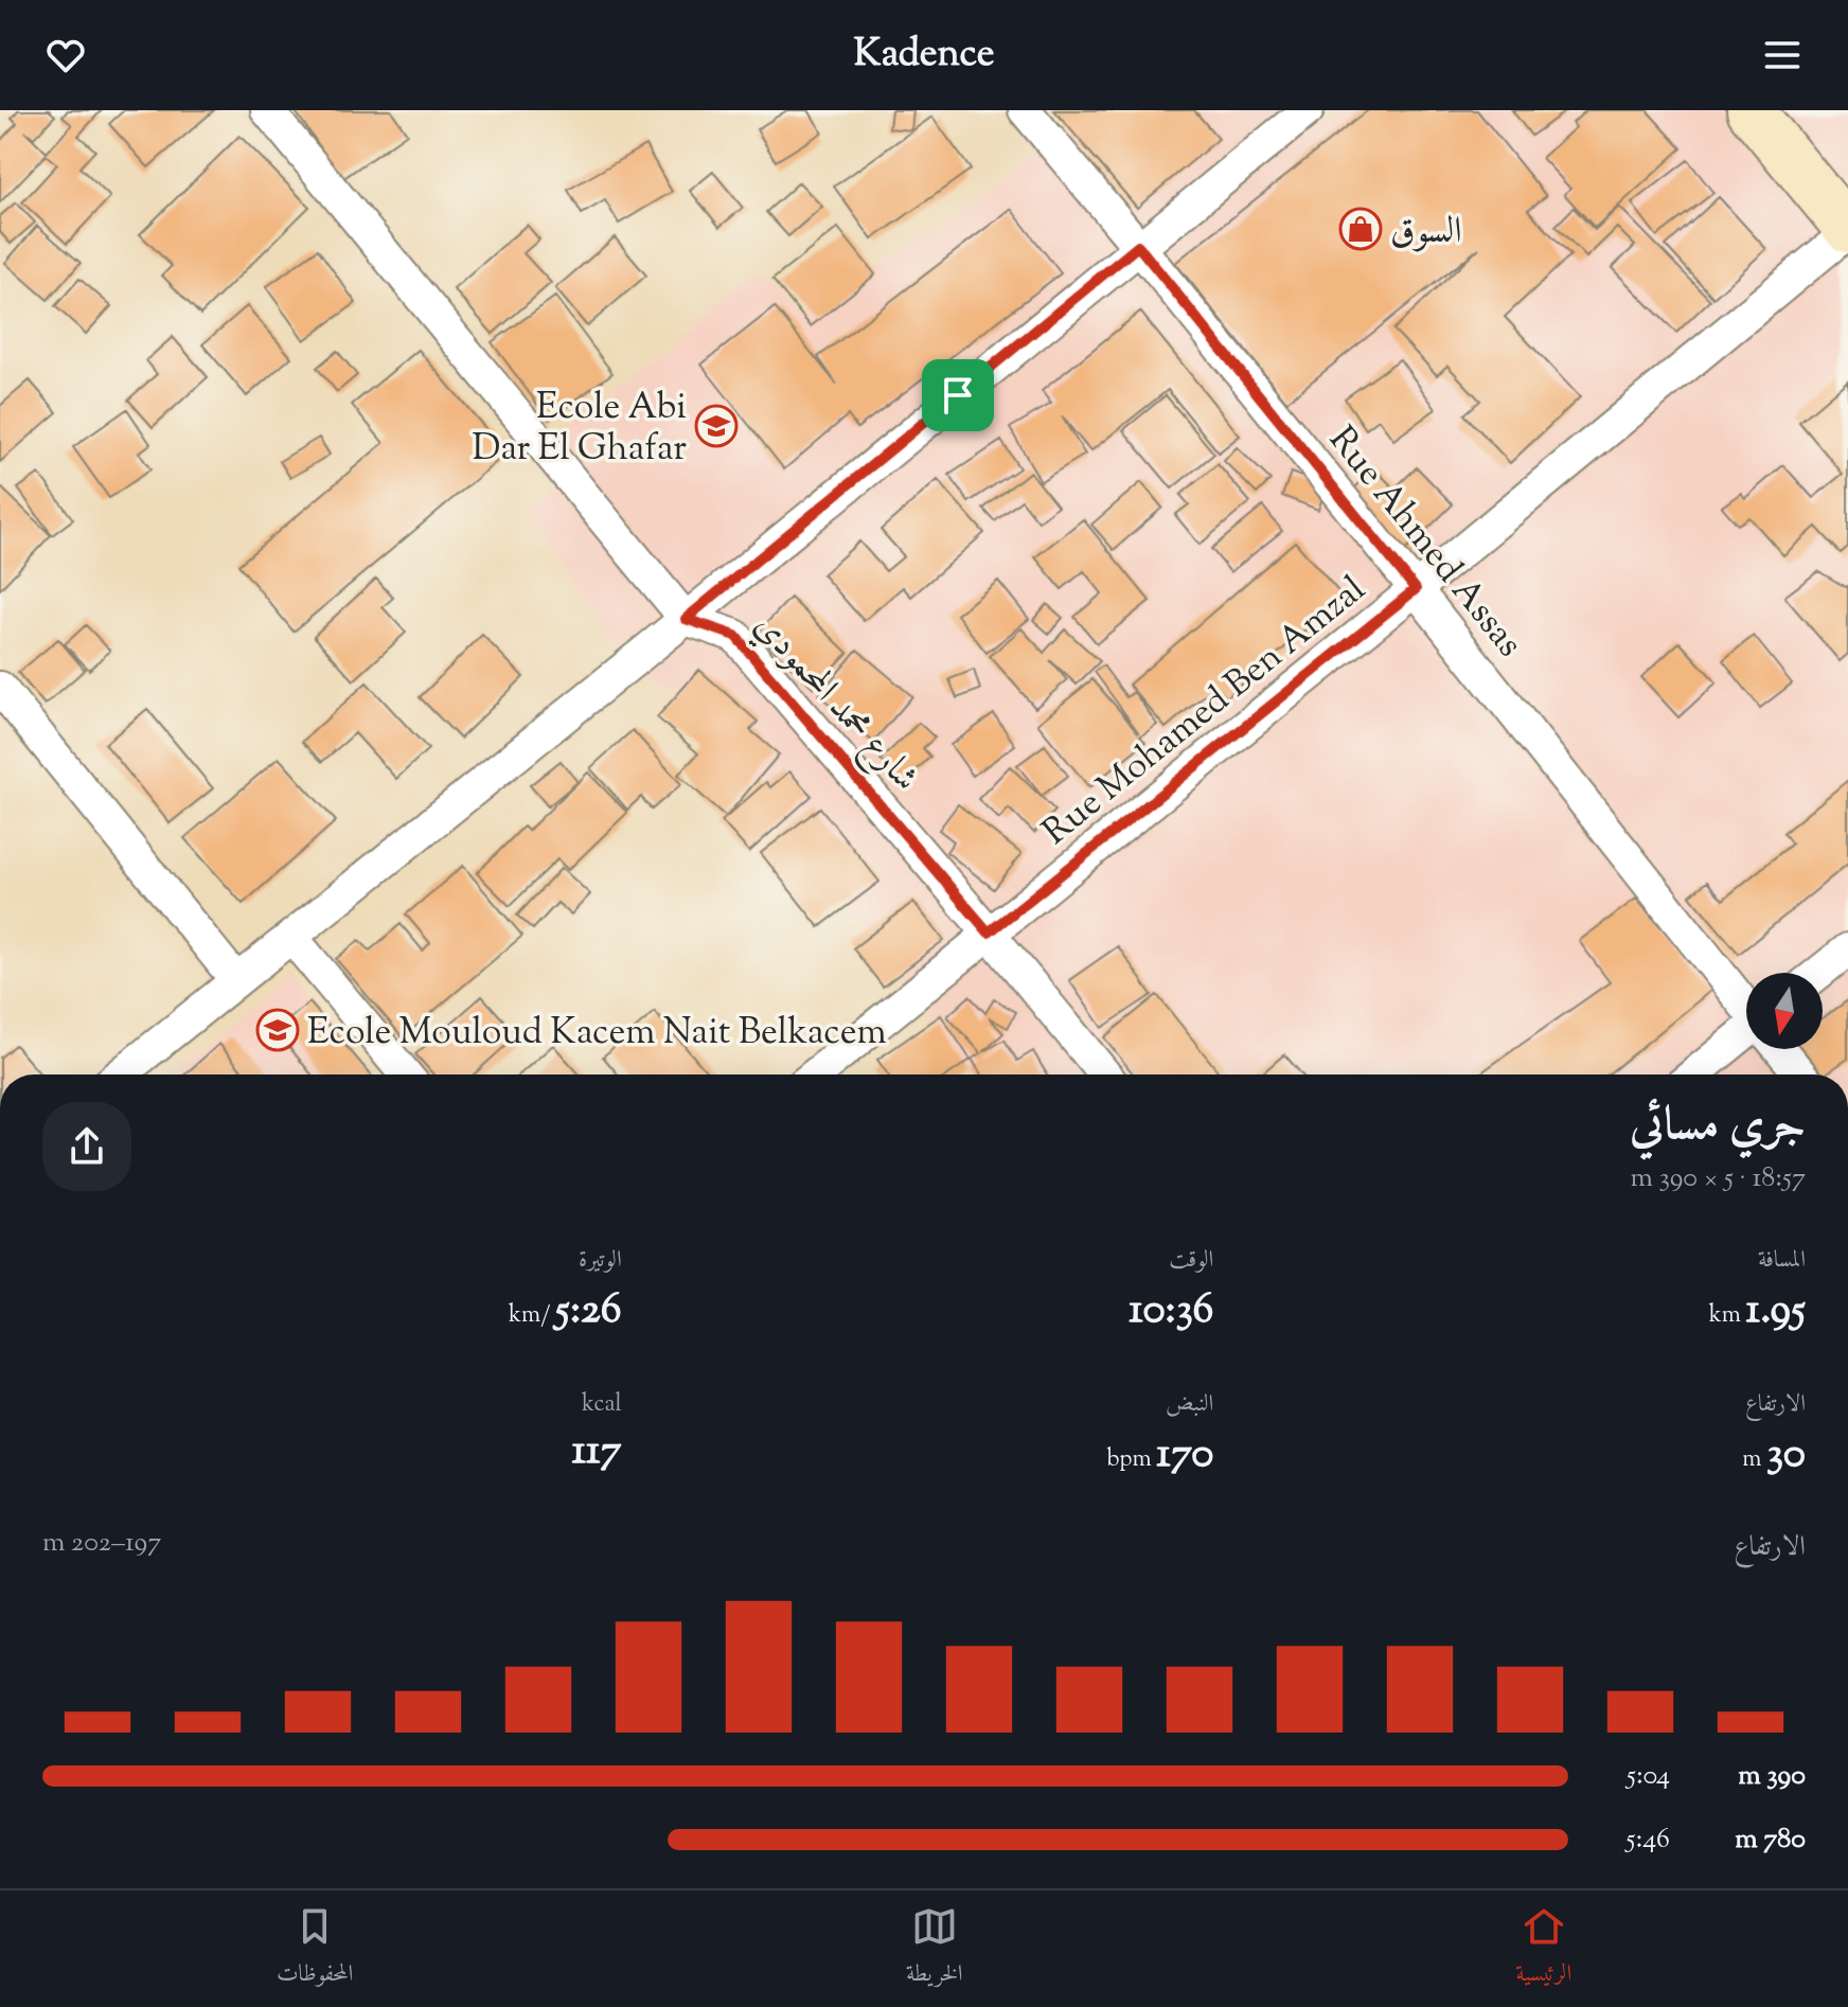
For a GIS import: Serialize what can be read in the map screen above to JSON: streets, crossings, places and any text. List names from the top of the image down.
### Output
{
  "streets": {
    "street": ["Rue Ahmed Assas", "شارع محمد المحمودي", "Rue Mohamed Ben Amzal"]
  },
  "crossings": [
    ["Rue Ahmed Assas", "Rue Mohamed Ben Amzal"],
    ["شارع محمد المحمودي", "Rue Mohamed Ben Amzal"]
  ],
  "places": {
    "shop": ["السوق"],
    "school or university": ["Ecole Abi Dar El Ghafar", "Ecole Mouloud Kacem Nait Belkacem"]
  },
  "north": "bottom",
  "page": {
    "header": "Kadence",
    "heading": ["جري مسائي", "18:57 · 5 × 390 m"],
    "stats": [
      ["المسافة", "1.95 km"],
      ["الوقت", "10:36"],
      ["الوتيرة", "5:26 /km"],
      ["الارتفاع", "30 m"],
      ["النبض", "170 bpm"],
      ["kcal", "117"]
    ],
    "chart": ["الارتفاع", "197–202 m"],
    "list": [
      {
        "name": "390 m",
        "note": "5:04"
      },
      {
        "name": "780 m",
        "note": "5:46"
      }
    ],
    "tabs": ["الرئيسية", "الخريطة", "المحفوظات"]
  }
}
